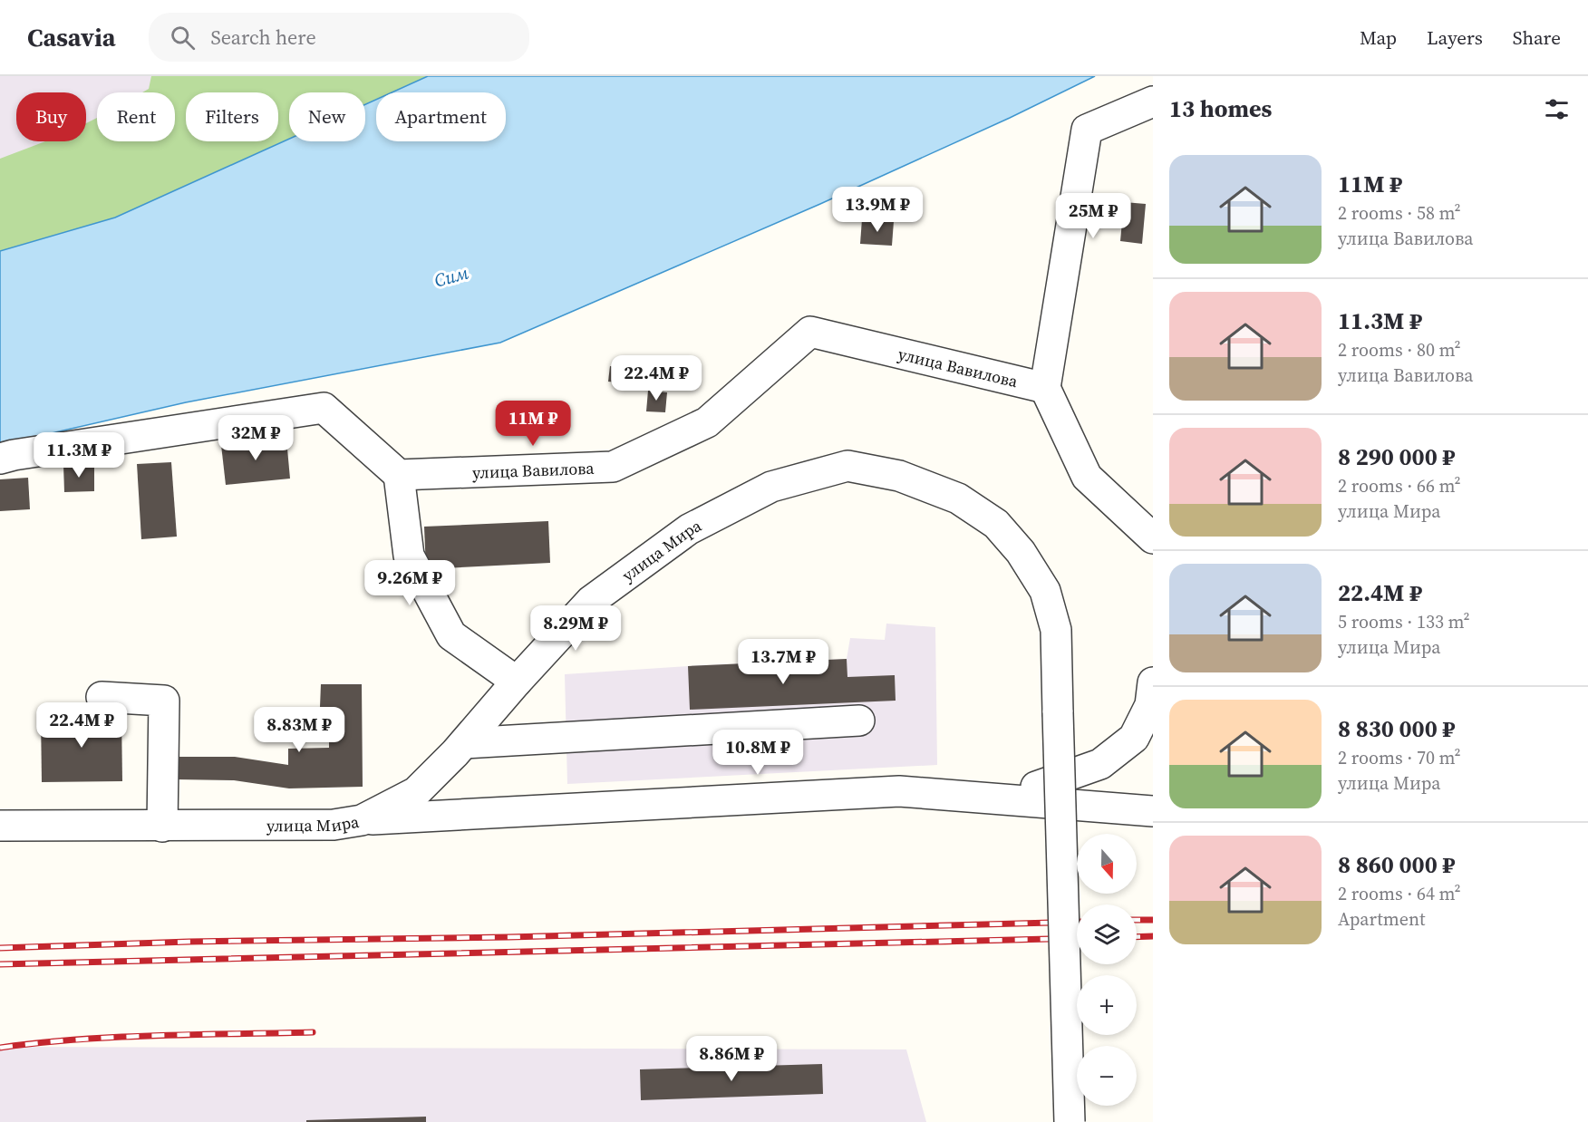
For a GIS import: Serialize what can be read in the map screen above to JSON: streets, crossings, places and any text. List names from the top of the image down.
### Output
{
  "streets": {
    "street": ["улица Вавилова", "улица Мира"]
  },
  "water": ["Сим"],
  "north": "bottom",
  "page": {
    "header": "Casavia",
    "search": "Search here",
    "nav": ["Map", "Layers", "Share"],
    "heading": "13 homes",
    "chip": [
      "Buy",
      "Rent",
      "Filters",
      "New",
      "Apartment"
    ],
    "list": [
      {
        "name": "11M ₽",
        "note": "2 rooms · 58 m² · улица Вавилова"
      },
      {
        "name": "11.3M ₽",
        "note": "2 rooms · 80 m² · улица Вавилова"
      },
      {
        "name": "8 290 000 ₽",
        "note": "2 rooms · 66 m² · улица Мира"
      },
      {
        "name": "22.4M ₽",
        "note": "5 rooms · 133 m² · улица Мира"
      },
      {
        "name": "8 830 000 ₽",
        "note": "2 rooms · 70 m² · улица Мира"
      },
      {
        "name": "8 860 000 ₽",
        "note": "2 rooms · 64 m² · Apartment"
      }
    ],
    "price": [
      "13.9M ₽",
      "25M ₽",
      "22.4M ₽",
      "11M ₽",
      "32M ₽",
      "11.3M ₽",
      "9.26M ₽",
      "8.29M ₽",
      "13.7M ₽",
      "22.4M ₽",
      "8.83M ₽",
      "10.8M ₽",
      "8.86M ₽"
    ],
    "map_buttons": ["+", "−"]
  }
}
